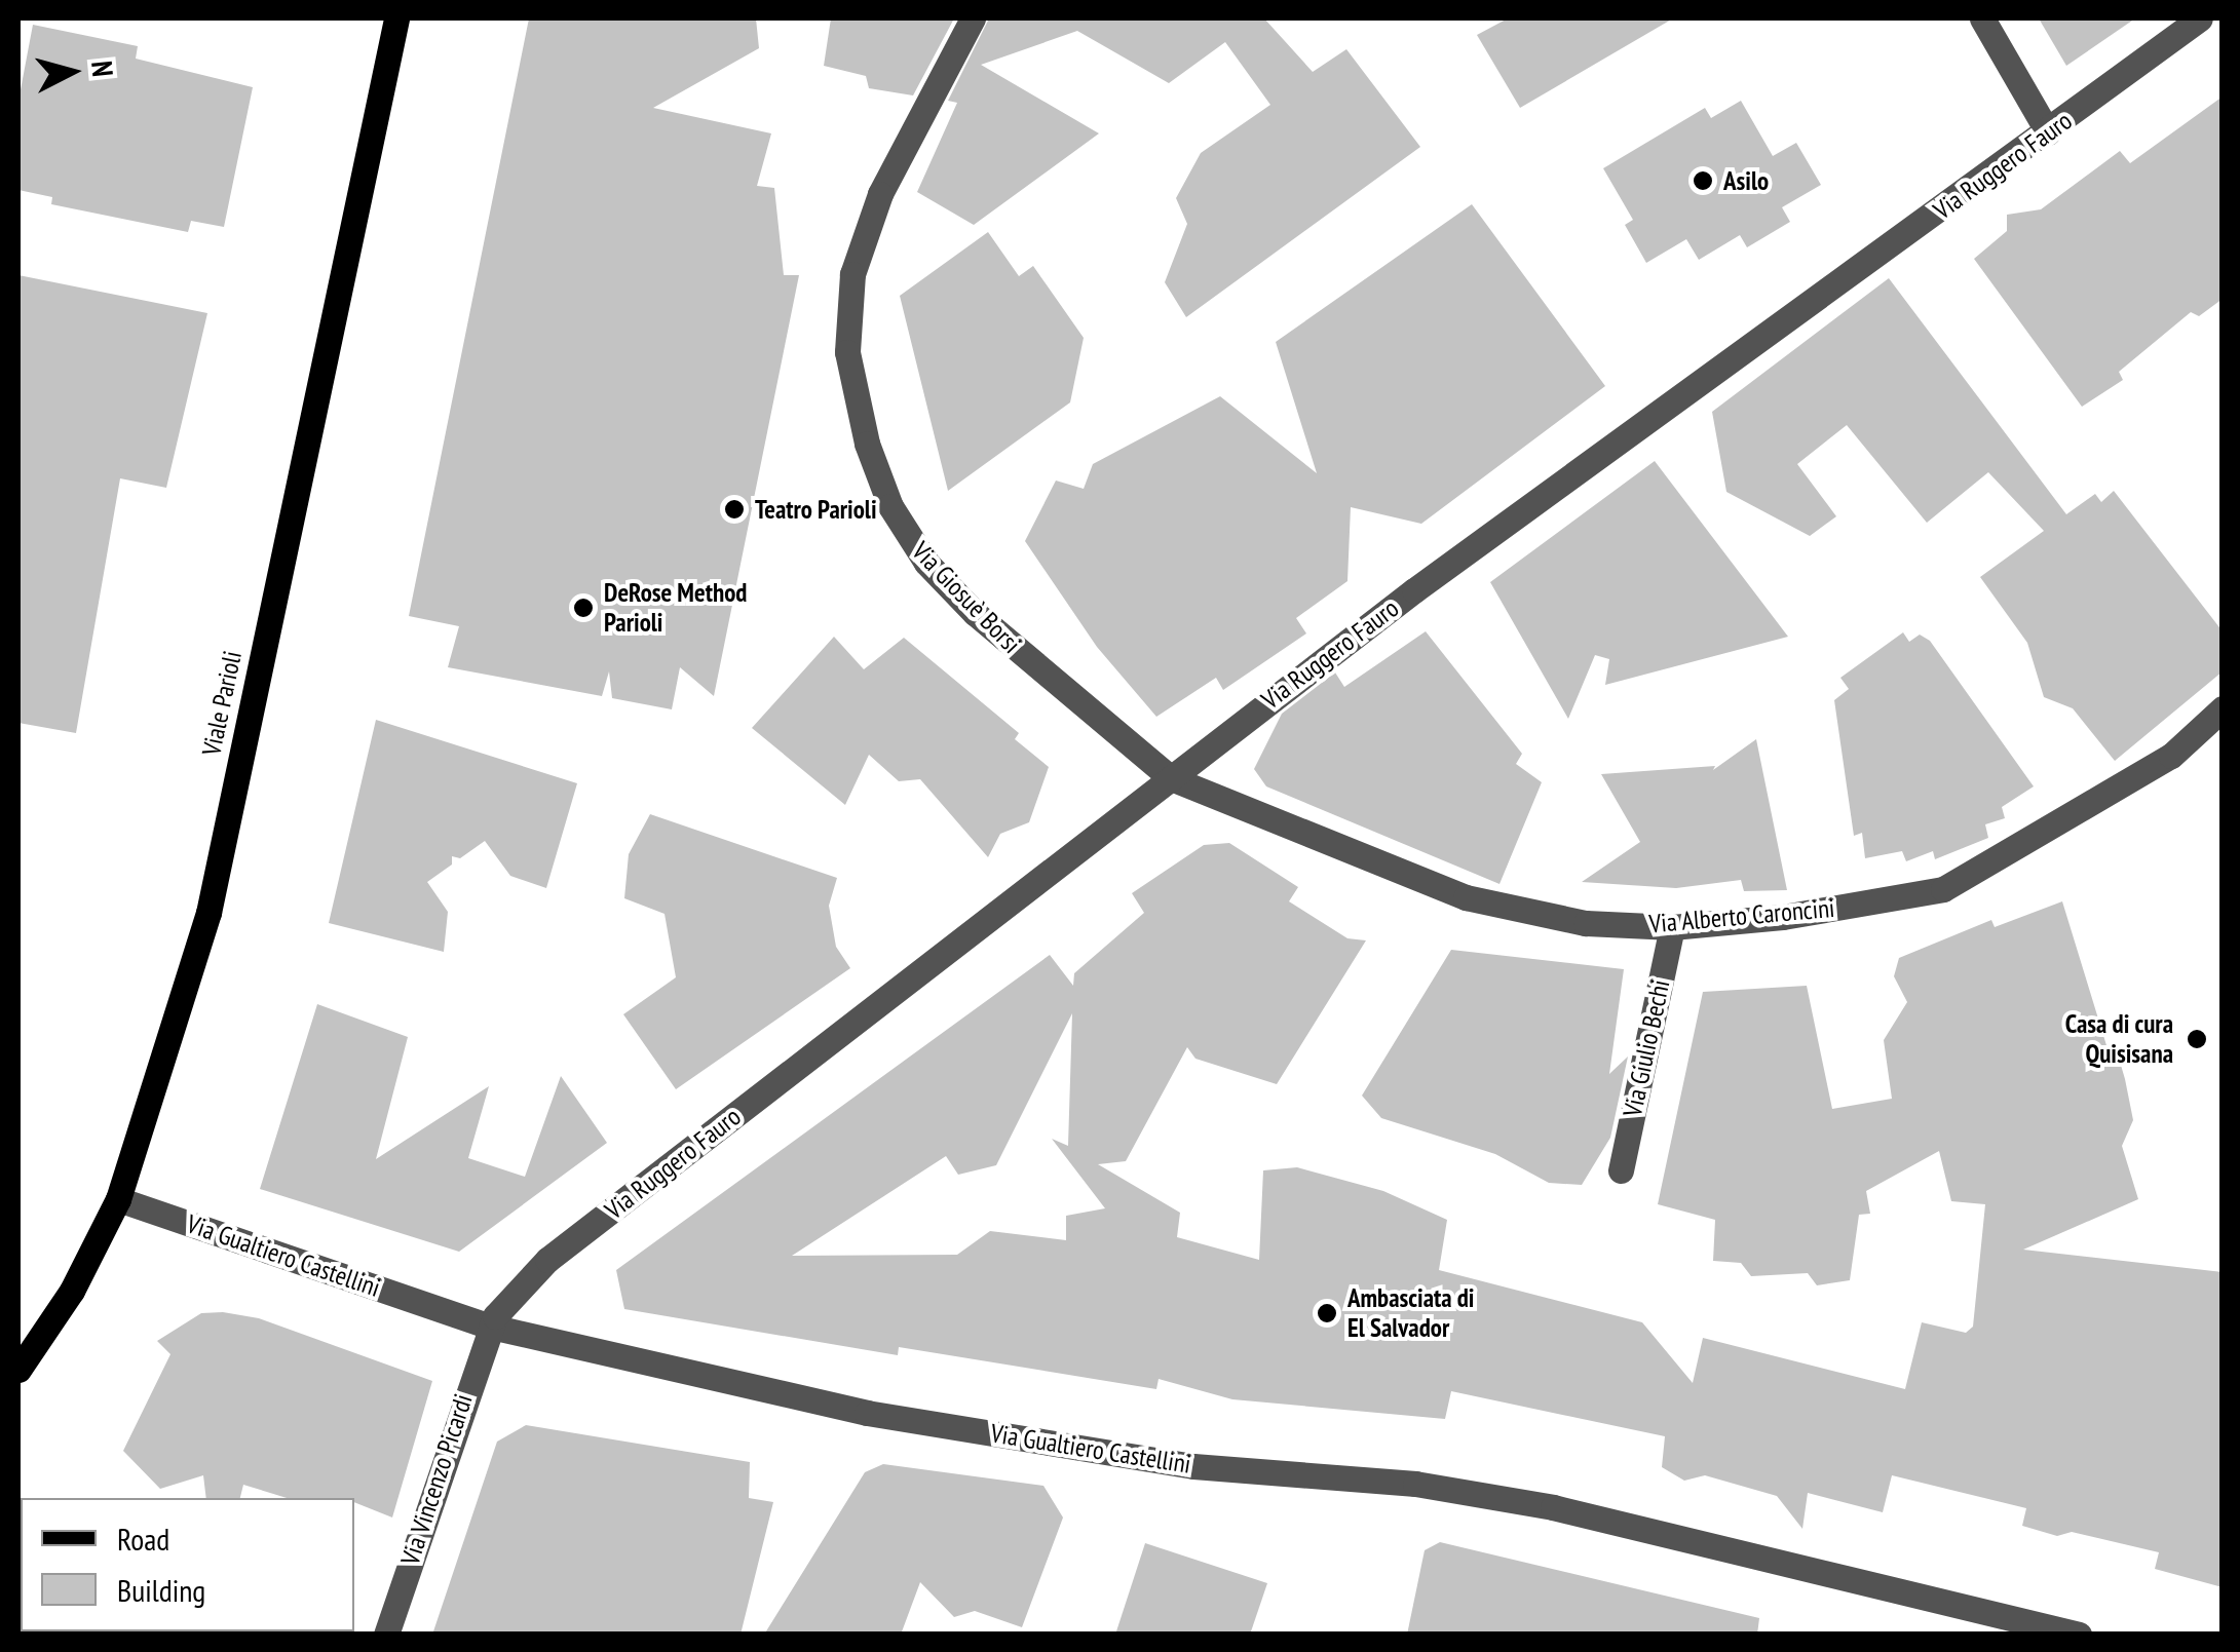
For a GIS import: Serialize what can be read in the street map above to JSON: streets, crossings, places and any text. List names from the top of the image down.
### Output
{
  "streets": {
    "main road": ["Viale Parioli"],
    "street": [
      "Via Ruggero Fauro",
      "Via Giosuè Borsi",
      "Via Alberto Caroncini",
      "Via Giulio Bechi",
      "Via Gualtiero Castellini",
      "Via Vincenzo Picardi"
    ]
  },
  "crossings": [
    ["Via Ruggero Fauro", "Via Giosuè Borsi"],
    ["Via Ruggero Fauro", "Via Alberto Caroncini"],
    ["Via Ruggero Fauro", "Via Gualtiero Castellini"],
    ["Via Ruggero Fauro", "Via Vincenzo Picardi"],
    ["Via Giosuè Borsi", "Via Alberto Caroncini"],
    ["Viale Parioli", "Via Gualtiero Castellini"],
    ["Via Alberto Caroncini", "Via Giulio Bechi"],
    ["Via Gualtiero Castellini", "Via Vincenzo Picardi"]
  ],
  "places": [
    "Asilo",
    "Teatro Parioli",
    "DeRose Method Parioli",
    "Casa di cura Quisisana",
    "Ambasciata di El Salvador"
  ],
  "legend": ["Road", "Building"],
  "north": "right"
}
